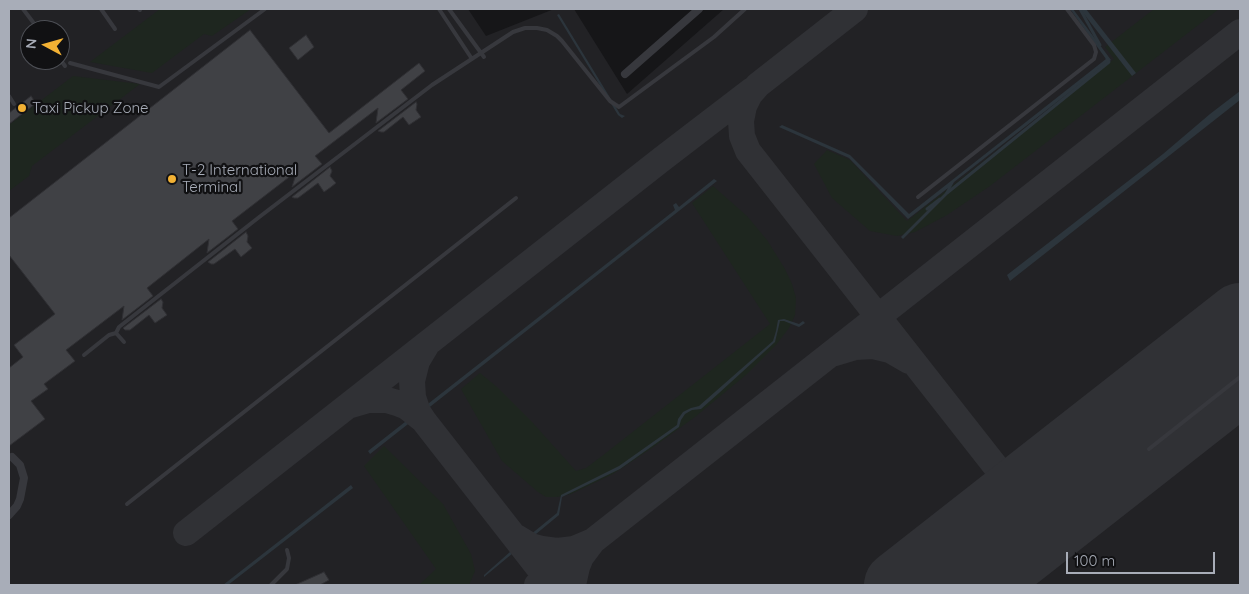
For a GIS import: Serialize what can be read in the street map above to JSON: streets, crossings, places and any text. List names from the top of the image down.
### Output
{
  "places": ["Taxi Pickup Zone", "T-2 International Terminal"],
  "scale_bar": "100 m",
  "north": "left"
}
